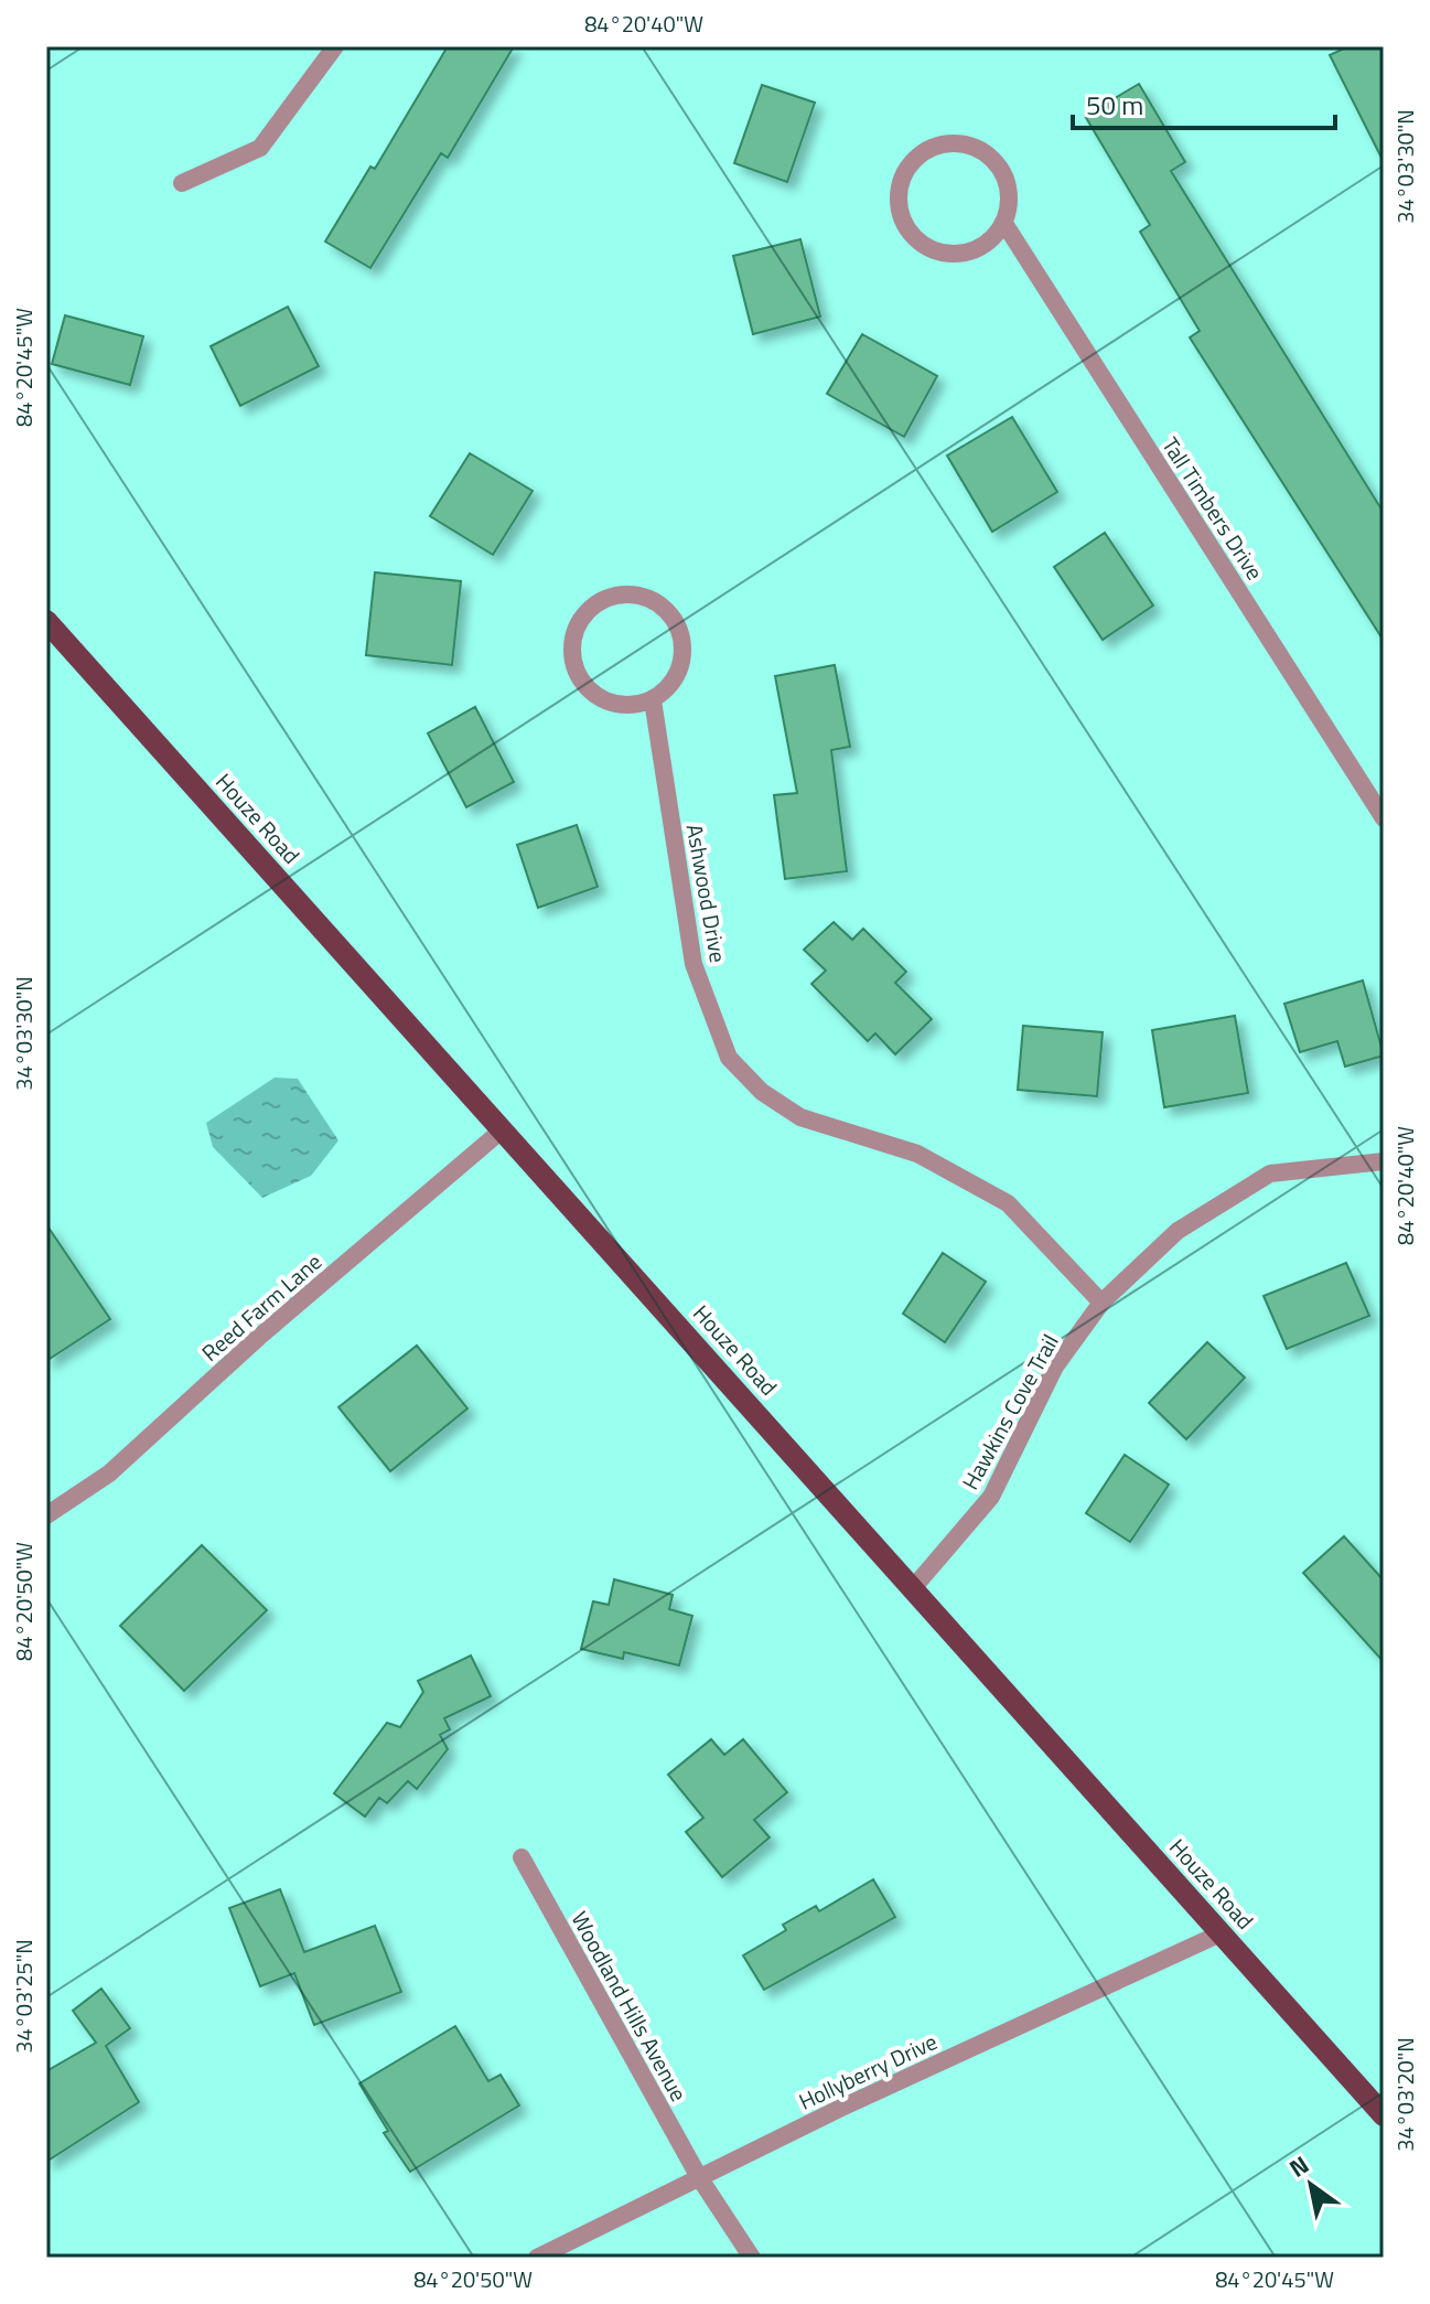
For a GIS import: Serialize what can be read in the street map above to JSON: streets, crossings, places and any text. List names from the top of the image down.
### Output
{
  "streets": {
    "main road": ["Houze Road"],
    "street": [
      "Tall Timbers Drive",
      "Ashwood Drive",
      "Reed Farm Lane",
      "Hawkins Cove Trail",
      "Woodland Hills Avenue",
      "Hollyberry Drive"
    ]
  },
  "crossings": [
    ["Houze Road", "Reed Farm Lane"],
    ["Houze Road", "Hawkins Cove Trail"],
    ["Houze Road", "Hollyberry Drive"],
    ["Ashwood Drive", "Hawkins Cove Trail"],
    ["Woodland Hills Avenue", "Hollyberry Drive"]
  ],
  "scale_bar": "50 m",
  "north": "top left",
  "coordinates": [
    "84°20'40\"W",
    "34°03'30\"N",
    "84°20'45\"W",
    "84°20'50\"W",
    "34°03'25\"N",
    "34°03'20\"N"
  ]
}
